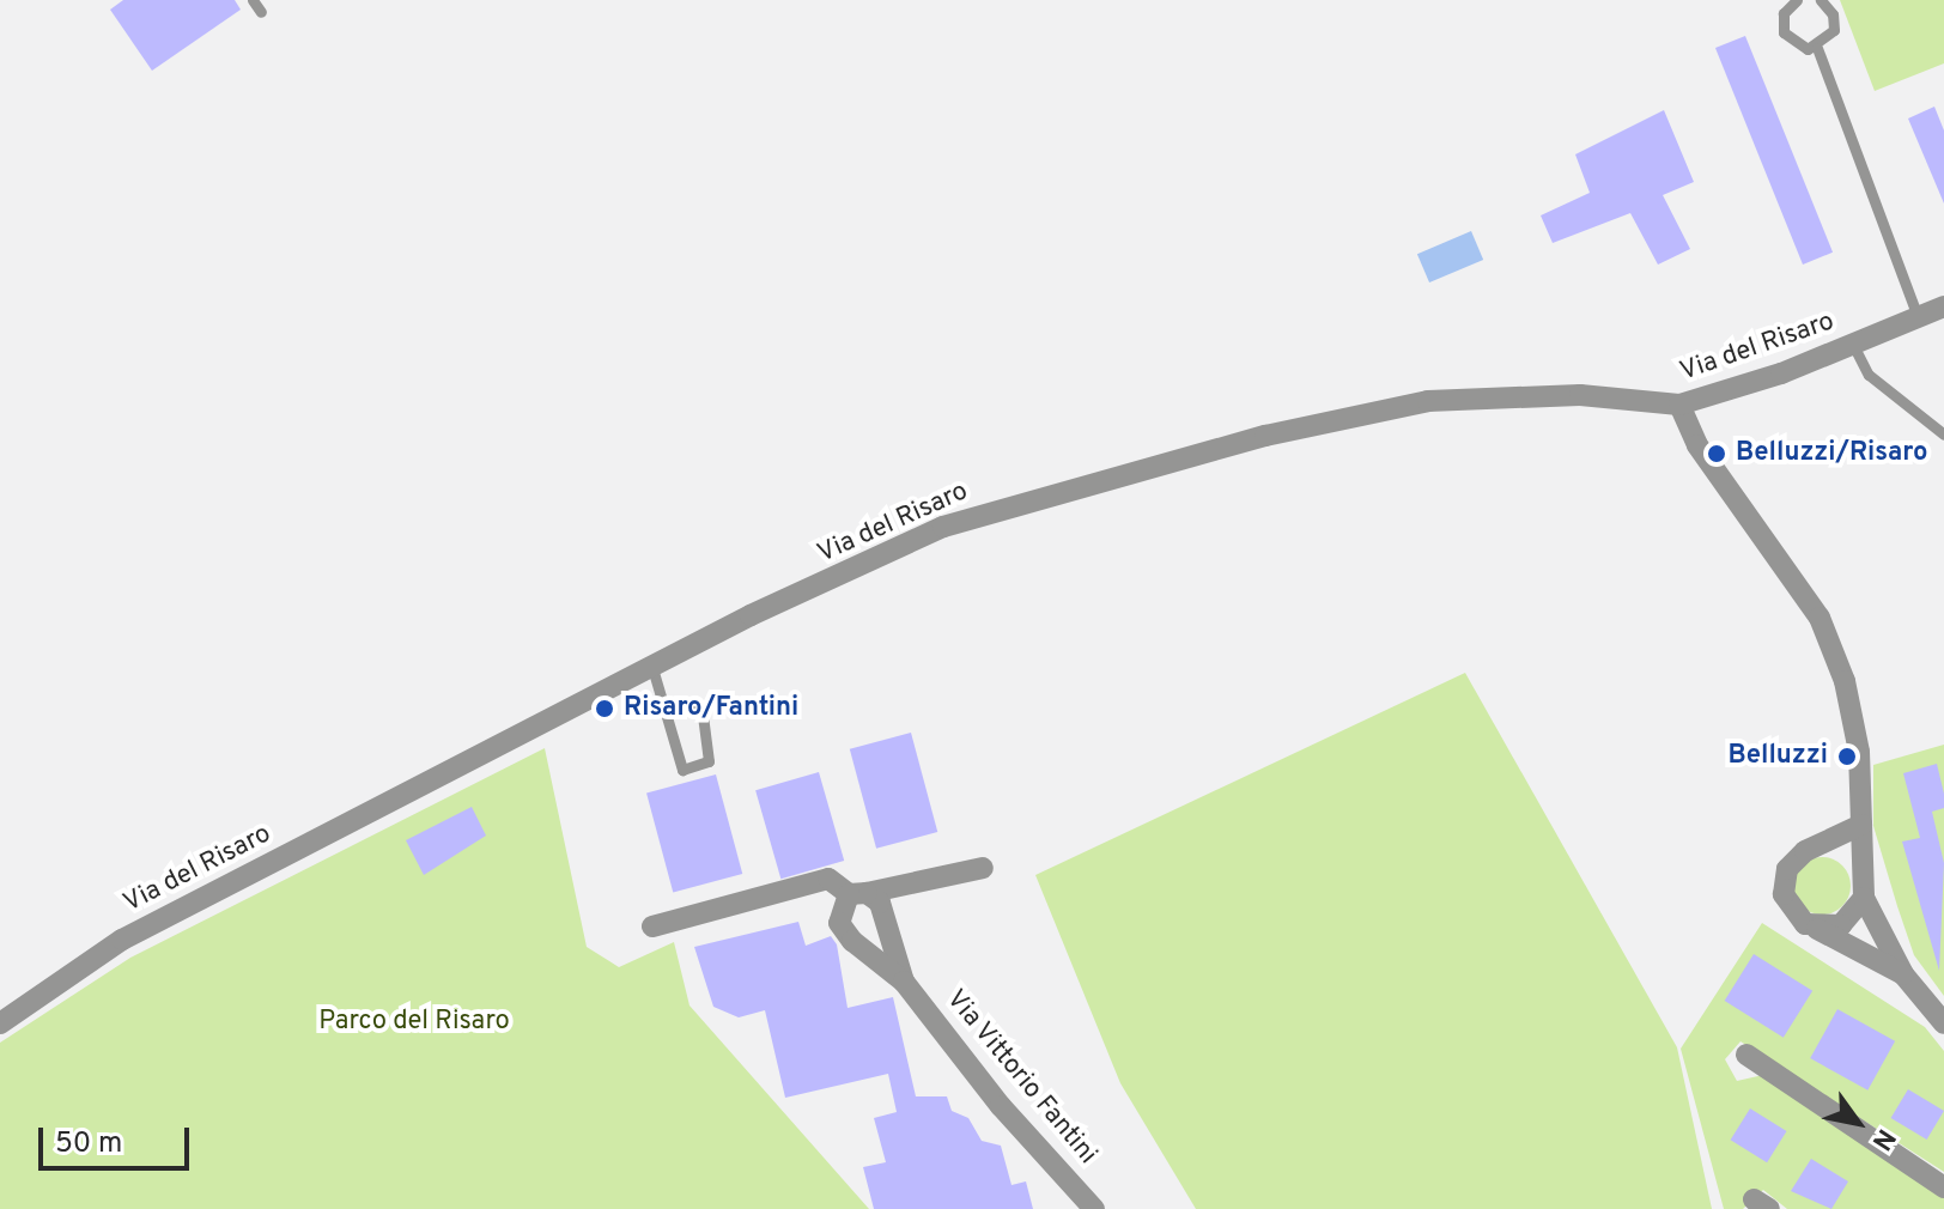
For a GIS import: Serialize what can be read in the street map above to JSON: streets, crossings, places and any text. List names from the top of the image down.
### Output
{
  "streets": {
    "street": ["Via del Risaro", "Via Vittorio Fantini"]
  },
  "parks": ["Parco del Risaro"],
  "places": ["Belluzzi/Risaro", "Risaro/Fantini", "Belluzzi"],
  "scale_bar": "50 m",
  "north": "bottom right"
}
